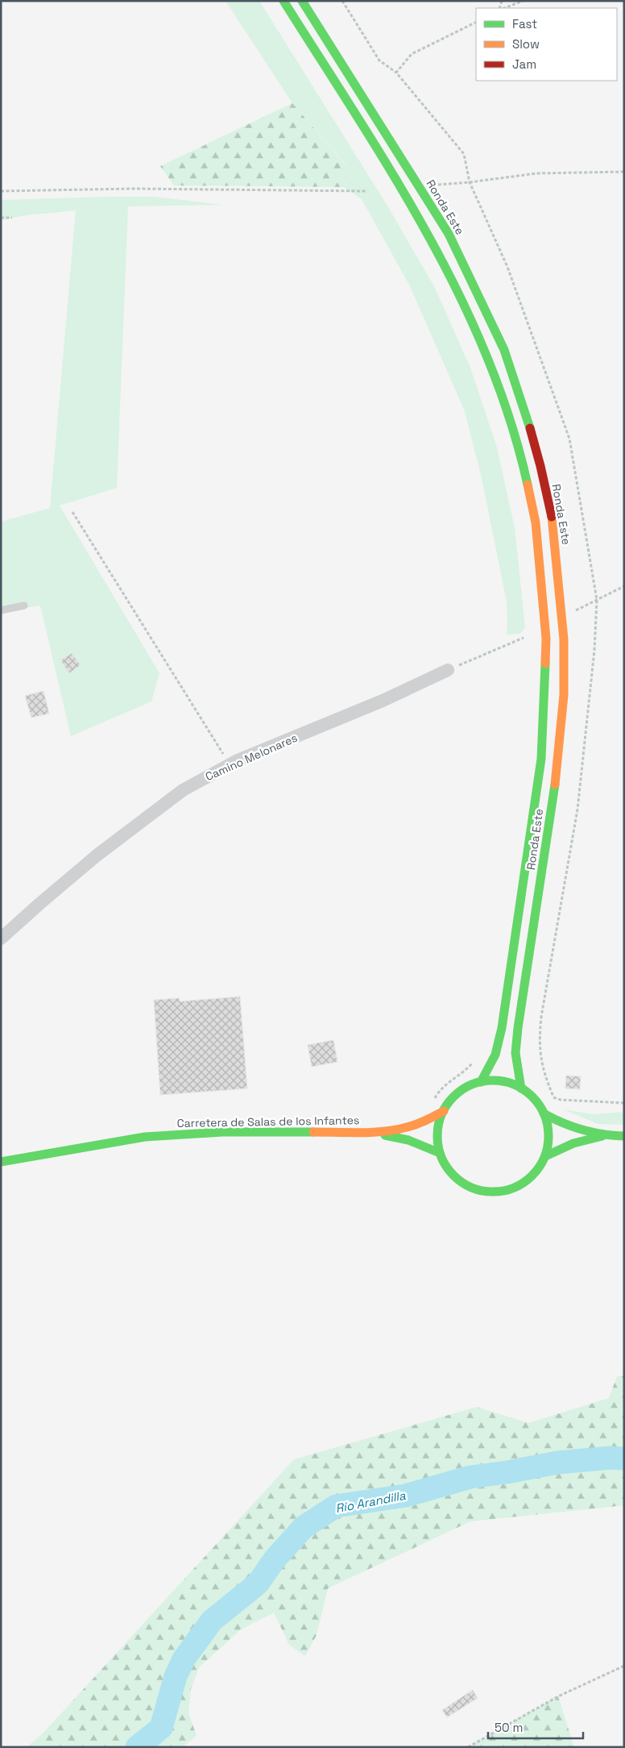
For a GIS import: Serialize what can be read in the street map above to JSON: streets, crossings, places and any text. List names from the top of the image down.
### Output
{
  "streets": {
    "main road": ["Ronda Este", "Carretera de Salas de los Infantes"],
    "street": ["Camino Melonares"]
  },
  "crossings": [
    ["Ronda Este", "Carretera de Salas de los Infantes"]
  ],
  "water": ["Río Arandilla"],
  "legend": ["Fast", "Slow", "Jam"],
  "scale_bar": "50 m"
}
